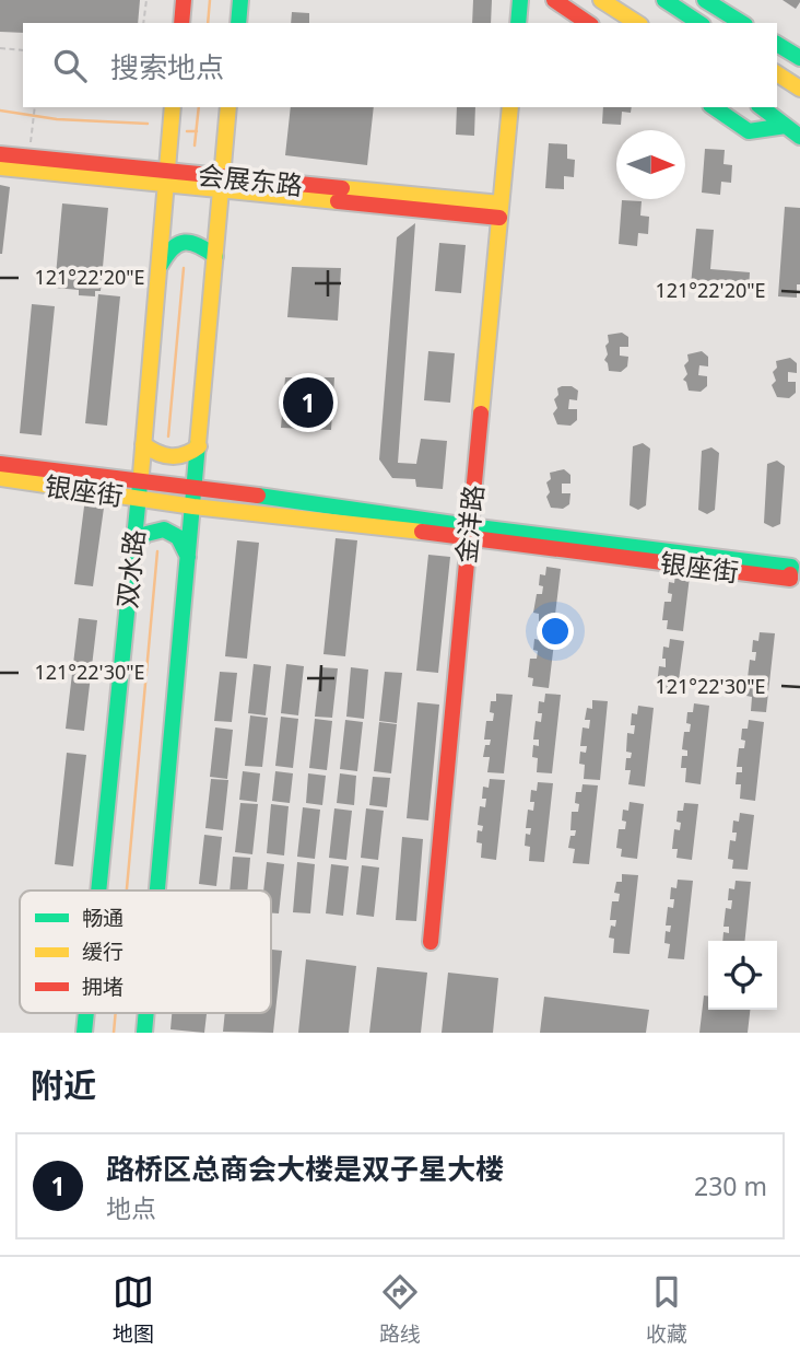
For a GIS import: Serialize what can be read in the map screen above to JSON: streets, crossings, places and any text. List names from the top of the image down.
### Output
{
  "streets": {
    "main road": [
      "会展东路",
      "银座街",
      "金洋路",
      "双水路"
    ]
  },
  "crossings": [
    ["会展东路", "金洋路"],
    ["会展东路", "双水路"],
    ["银座街", "金洋路"],
    ["银座街", "双水路"]
  ],
  "legend": ["畅通", "缓行", "拥堵"],
  "north": "right",
  "page": {
    "search": "搜索地点",
    "pins": "1",
    "heading": "附近",
    "list": [
      {
        "mark": "1",
        "name": "路桥区总商会大楼是双子星大楼",
        "note": "地点",
        "value": "230 m"
      }
    ],
    "nav": ["地图", "路线", "收藏"]
  },
  "coordinates": ["121°22'20\"E", "121°22'30\"E"]
}
